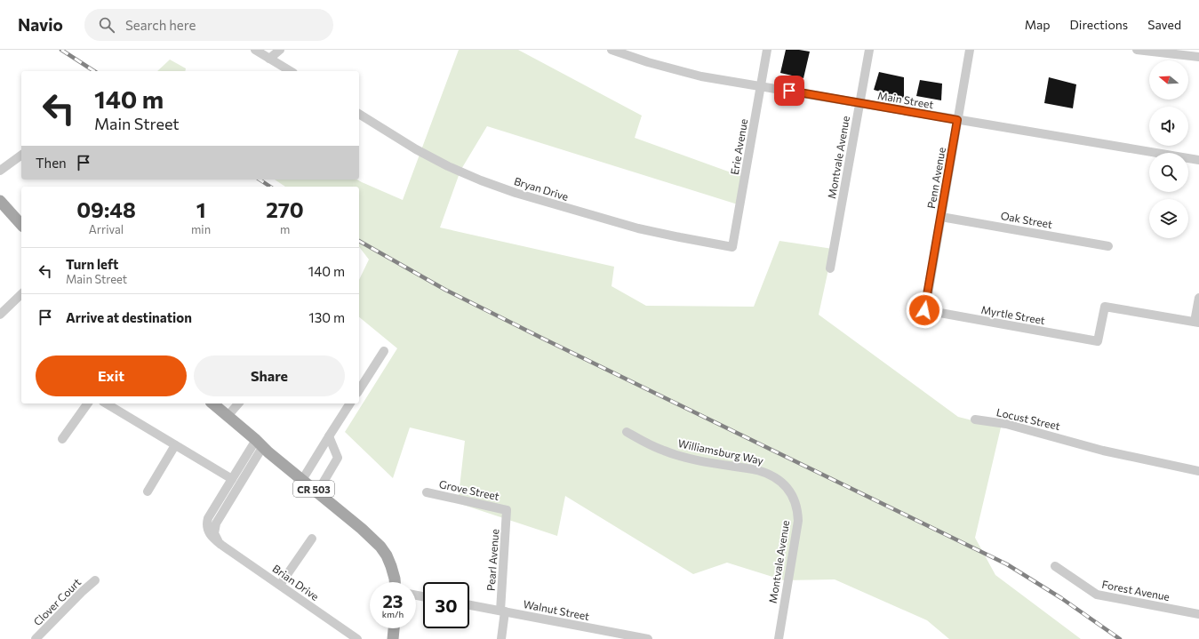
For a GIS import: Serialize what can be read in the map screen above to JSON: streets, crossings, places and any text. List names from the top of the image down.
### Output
{
  "streets": {
    "main road": ["CR 503"],
    "street": [
      "Main Street",
      "Erie Avenue",
      "Montvale Avenue",
      "Penn Avenue",
      "Bryan Drive",
      "Oak Street",
      "Myrtle Street",
      "Locust Street",
      "Williamsburg Way",
      "Grove Street",
      "Pearl Avenue",
      "Brian Drive",
      "Forest Avenue",
      "Clover Court",
      "Walnut Street"
    ]
  },
  "crossings": [
    ["Main Street", "Erie Avenue"],
    ["Main Street", "Montvale Avenue"],
    ["Main Street", "Penn Avenue"],
    ["Erie Avenue", "Bryan Drive"],
    ["Montvale Avenue", "Williamsburg Way"],
    ["Penn Avenue", "Oak Street"],
    ["Penn Avenue", "Myrtle Street"],
    ["CR 503", "Brian Drive"],
    ["Grove Street", "Pearl Avenue"],
    ["Pearl Avenue", "Walnut Street"]
  ],
  "north": "left",
  "page": {
    "header": "Navio",
    "search": "Search here",
    "nav": ["Map", "Directions", "Saved"],
    "turn": ["140 m", "Main Street"],
    "then": "Then",
    "eta": [
      "09:48",
      "Arrival",
      "1",
      "min",
      "270",
      "m"
    ],
    "list": [
      {
        "name": "Turn left",
        "note": "Main Street",
        "value": "140 m"
      },
      {
        "name": "Arrive at destination",
        "value": "130 m"
      }
    ],
    "buttons": ["Exit", "Share"],
    "speed": "23 km/h",
    "limit": "30"
  }
}
